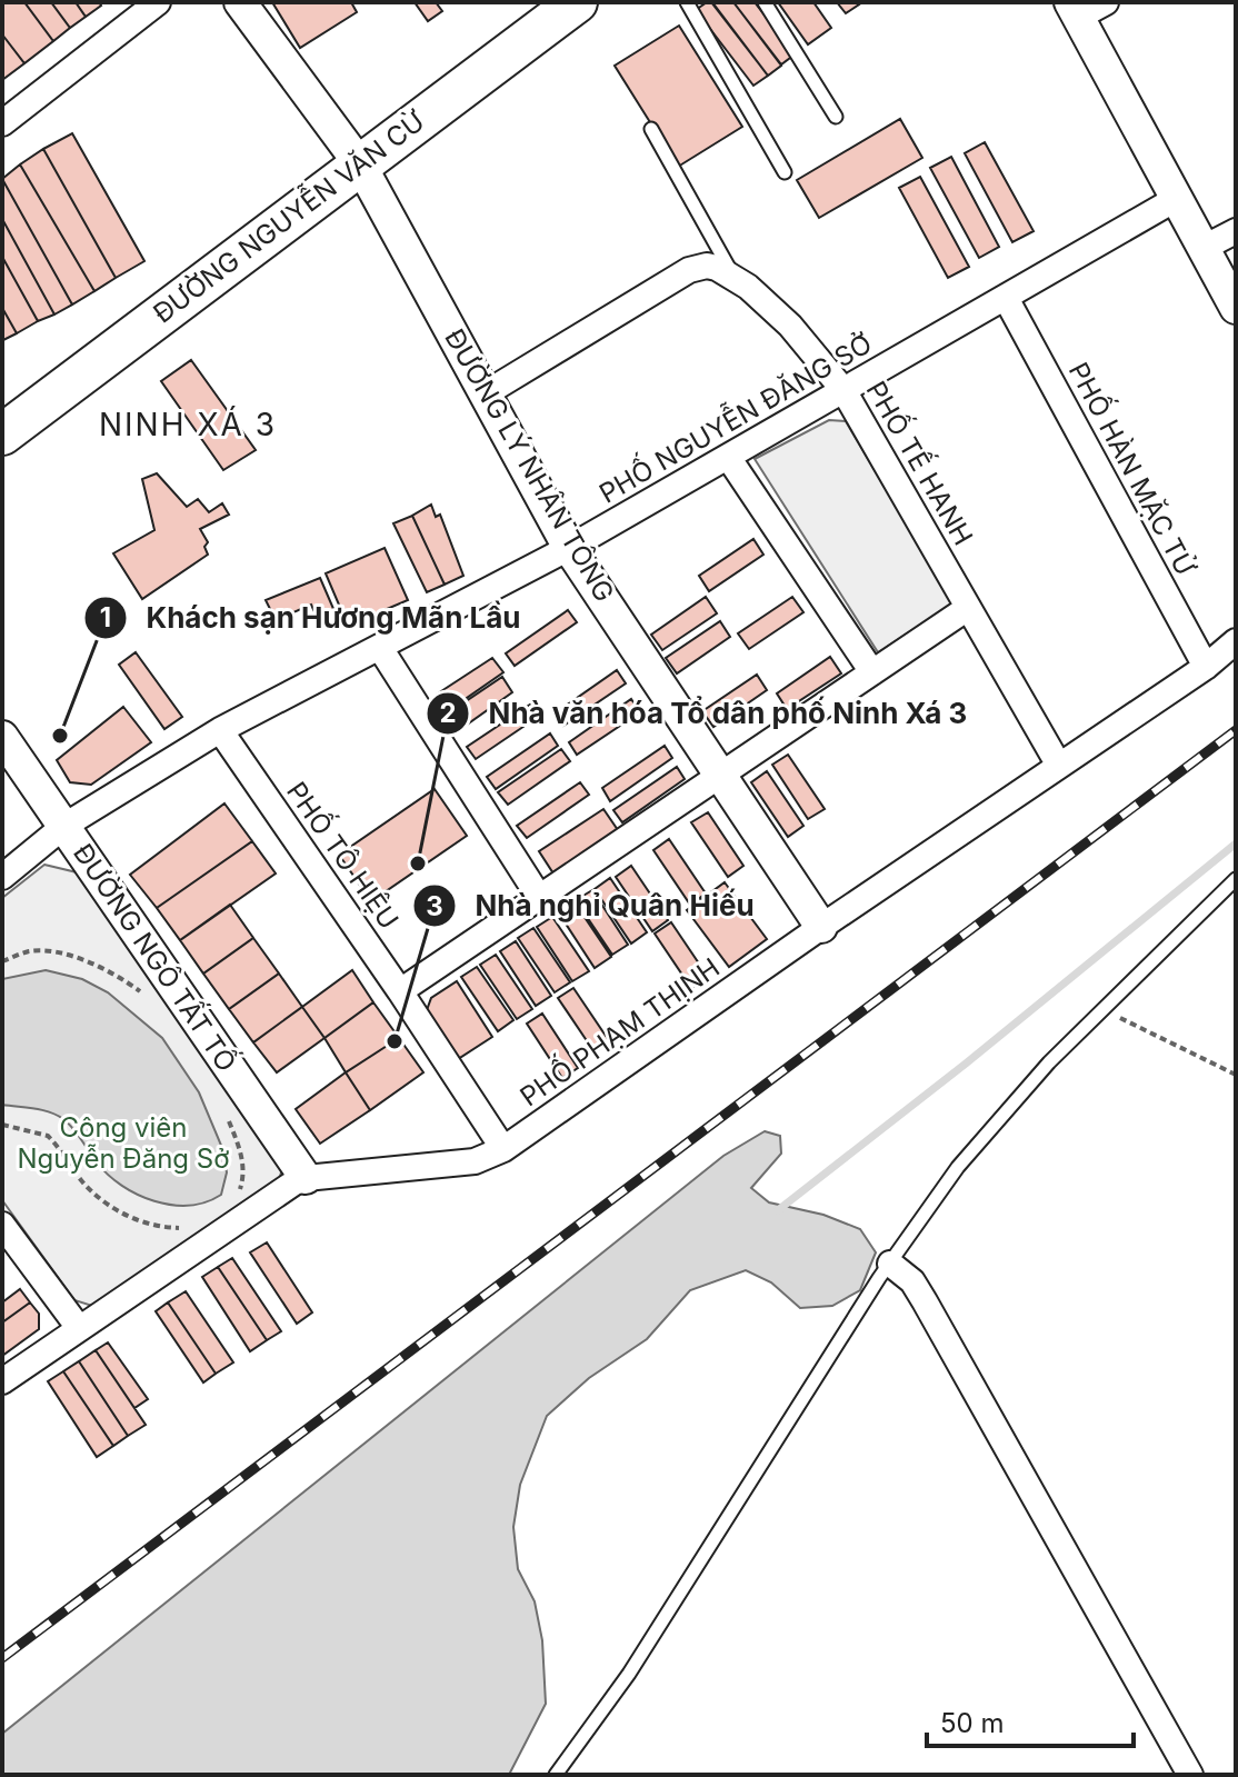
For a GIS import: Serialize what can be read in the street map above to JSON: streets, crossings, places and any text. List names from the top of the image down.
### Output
{
  "streets": {
    "main road": ["ĐƯỜNG NGUYỄN VĂN CỪ"],
    "street": [
      "PHỐ NGUYỄN ĐĂNG SỞ",
      "PHỐ TẾ HANH",
      "ĐƯỜNG LÝ NHÂN TÔNG",
      "PHỐ HÀN MẶC TỬ",
      "PHỐ TÔ HIỆU",
      "ĐƯỜNG NGÔ TẤT TỐ",
      "PHỐ PHẠM THỊNH"
    ]
  },
  "crossings": [
    ["ĐƯỜNG NGUYỄN VĂN CỪ", "ĐƯỜNG LÝ NHÂN TÔNG"],
    ["PHỐ NGUYỄN ĐĂNG SỞ", "PHỐ TẾ HANH"],
    ["PHỐ NGUYỄN ĐĂNG SỞ", "ĐƯỜNG LÝ NHÂN TÔNG"],
    ["PHỐ NGUYỄN ĐĂNG SỞ", "PHỐ HÀN MẶC TỬ"],
    ["PHỐ NGUYỄN ĐĂNG SỞ", "PHỐ TÔ HIỆU"],
    ["PHỐ NGUYỄN ĐĂNG SỞ", "ĐƯỜNG NGÔ TẤT TỐ"],
    ["PHỐ TẾ HANH", "ĐƯỜNG LÝ NHÂN TÔNG"],
    ["PHỐ TẾ HANH", "PHỐ PHẠM THỊNH"],
    ["ĐƯỜNG LÝ NHÂN TÔNG", "PHỐ PHẠM THỊNH"],
    ["PHỐ HÀN MẶC TỬ", "PHỐ PHẠM THỊNH"],
    ["PHỐ TÔ HIỆU", "PHỐ PHẠM THỊNH"],
    ["ĐƯỜNG NGÔ TẤT TỐ", "PHỐ PHẠM THỊNH"]
  ],
  "districts": ["NINH XÁ 3"],
  "parks": ["Công viên Nguyễn Đăng Sở"],
  "places": ["Khách sạn Hương Mãn Lầu", "Nhà văn hóa Tổ dân phố Ninh Xá 3", "Nhà nghỉ Quân Hiếu"],
  "scale_bar": "50 m"
}
